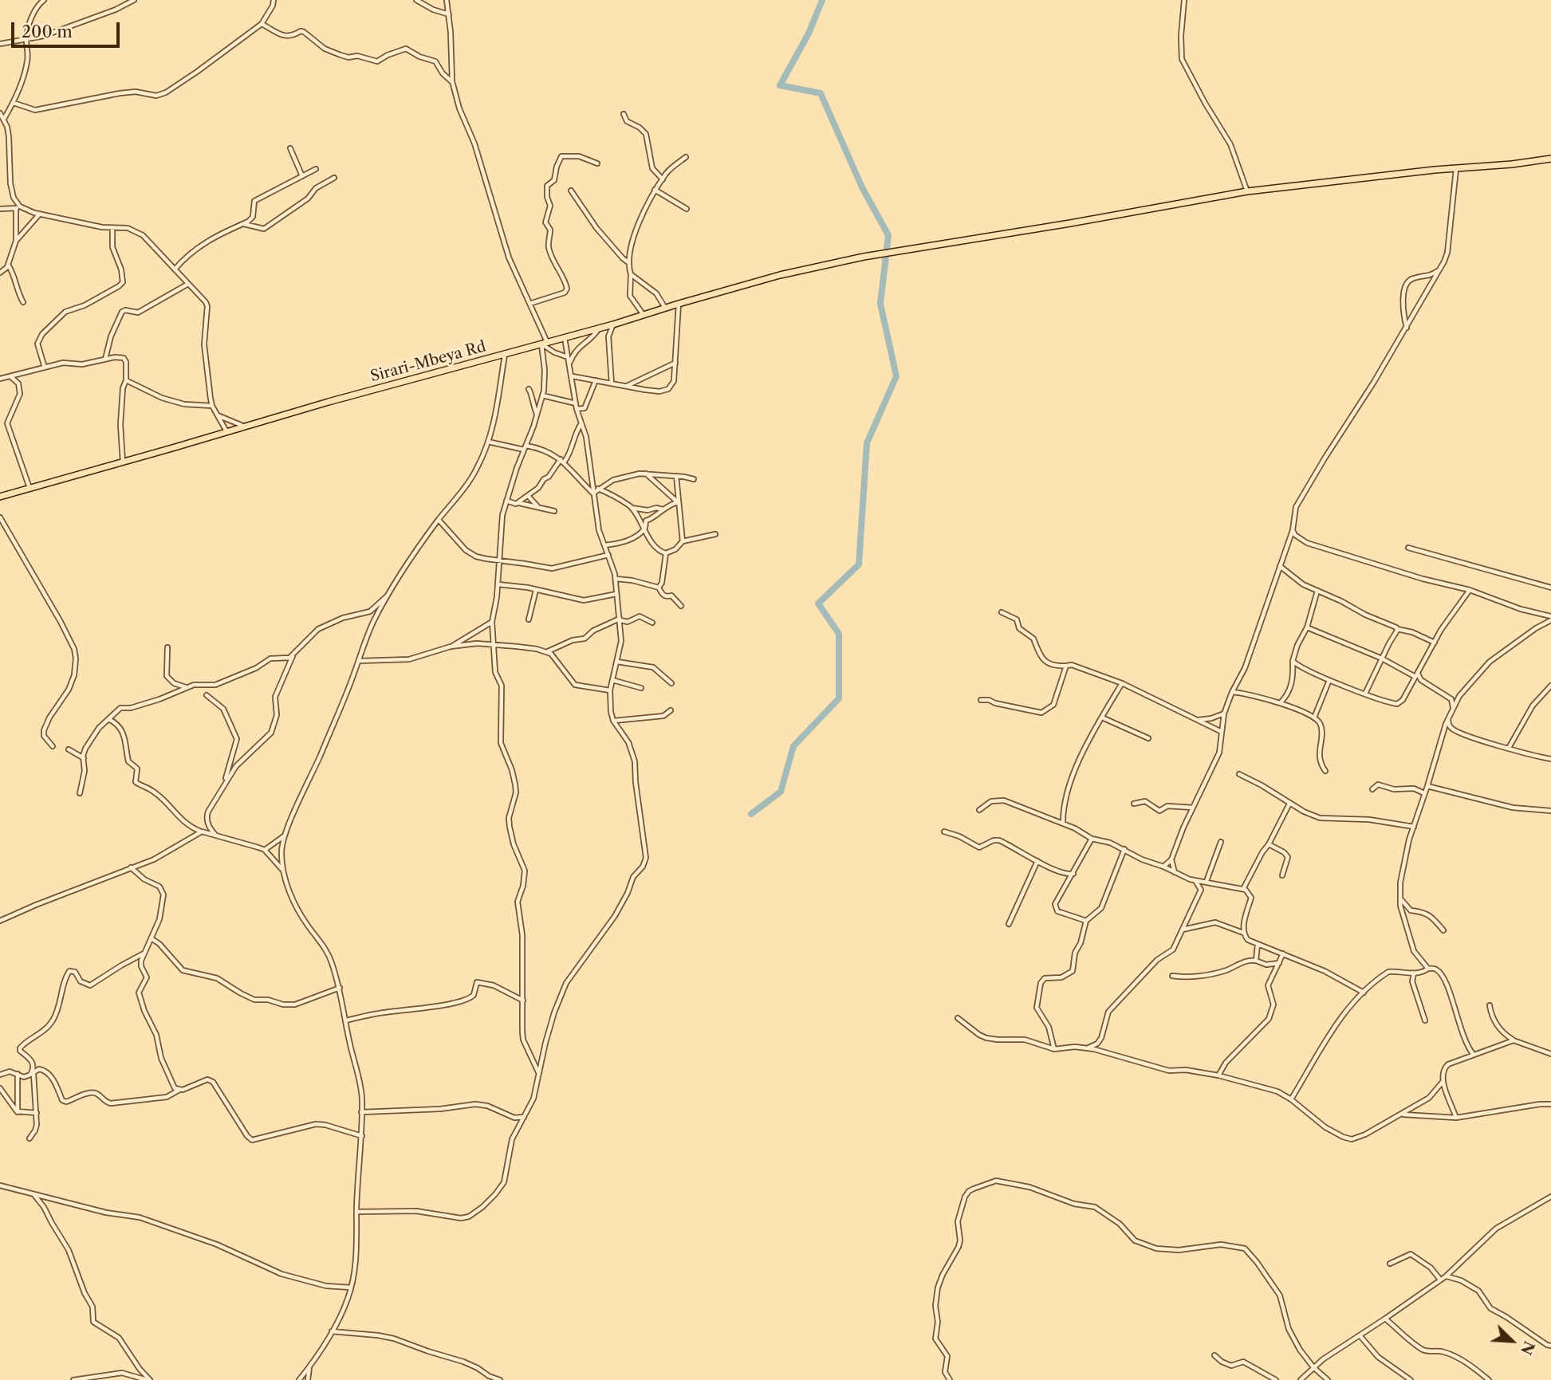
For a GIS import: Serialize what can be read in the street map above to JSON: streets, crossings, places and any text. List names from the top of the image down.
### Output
{
  "streets": {
    "highway": ["Sirari-Mbeya Rd"]
  },
  "scale_bar": "200 m",
  "north": "bottom right"
}
